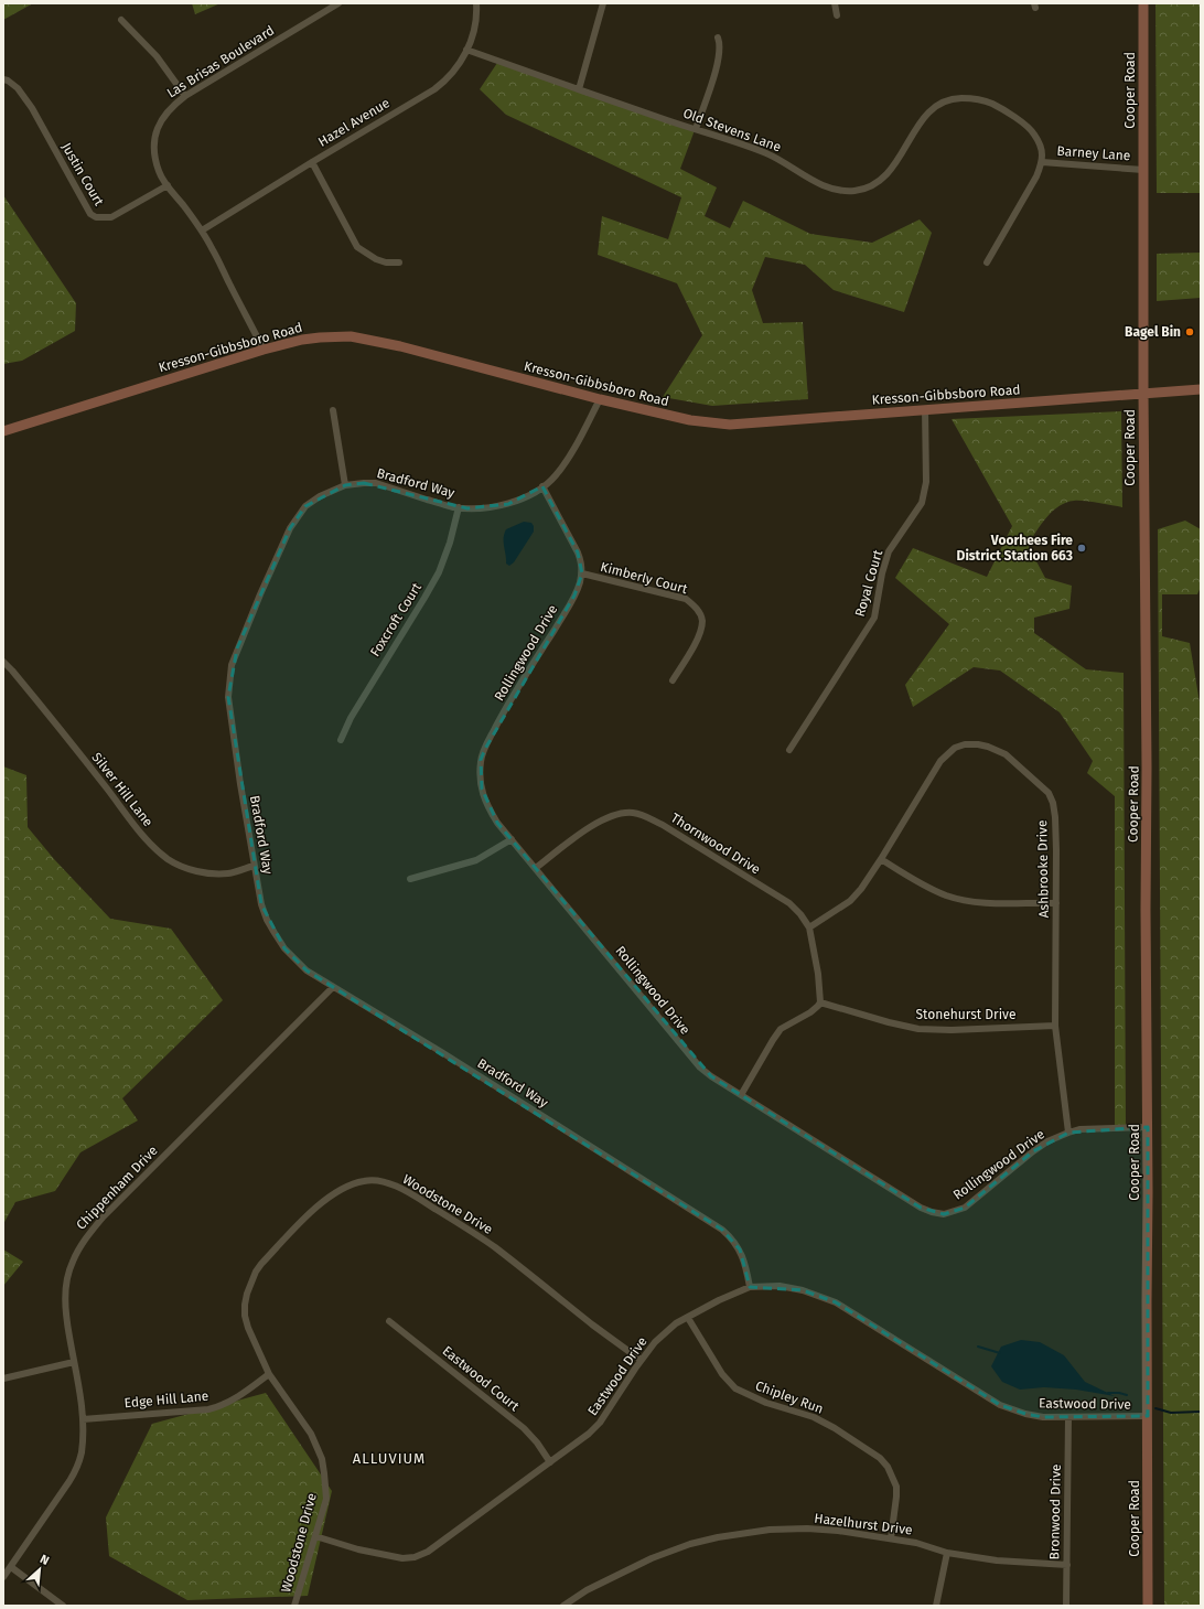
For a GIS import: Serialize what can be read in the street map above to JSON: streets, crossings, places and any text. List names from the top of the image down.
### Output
{
  "streets": {
    "street": [
      "Las Brisas Boulevard",
      "Cooper Road",
      "Hazel Avenue",
      "Old Stevens Lane",
      "Barney Lane",
      "Justin Court",
      "Kresson-Gibbsboro Road",
      "Bradford Way",
      "Kimberly Court",
      "Royal Court",
      "Foxcroft Court",
      "Rollingwood Drive",
      "Silver Hill Lane",
      "Thornwood Drive",
      "Ashbrooke Drive",
      "Stonehurst Drive",
      "Chippenham Drive",
      "Woodstone Drive",
      "Eastwood Drive",
      "Eastwood Court",
      "Chipley Run",
      "Edge Hill Lane",
      "Bronwood Drive",
      "Hazelhurst Drive"
    ]
  },
  "crossings": [
    ["Las Brisas Boulevard", "Hazel Avenue"],
    ["Las Brisas Boulevard", "Justin Court"],
    ["Las Brisas Boulevard", "Kresson-Gibbsboro Road"],
    ["Cooper Road", "Barney Lane"],
    ["Cooper Road", "Kresson-Gibbsboro Road"],
    ["Cooper Road", "Rollingwood Drive"],
    ["Cooper Road", "Eastwood Drive"],
    ["Hazel Avenue", "Old Stevens Lane"],
    ["Old Stevens Lane", "Barney Lane"],
    ["Kresson-Gibbsboro Road", "Bradford Way"],
    ["Kresson-Gibbsboro Road", "Royal Court"],
    ["Bradford Way", "Foxcroft Court"],
    ["Bradford Way", "Silver Hill Lane"],
    ["Bradford Way", "Chippenham Drive"],
    ["Bradford Way", "Eastwood Drive"],
    ["Kimberly Court", "Rollingwood Drive"],
    ["Rollingwood Drive", "Thornwood Drive"],
    ["Rollingwood Drive", "Ashbrooke Drive"],
    ["Thornwood Drive", "Ashbrooke Drive"],
    ["Thornwood Drive", "Stonehurst Drive"],
    ["Ashbrooke Drive", "Stonehurst Drive"],
    ["Chippenham Drive", "Edge Hill Lane"],
    ["Woodstone Drive", "Eastwood Drive"],
    ["Woodstone Drive", "Edge Hill Lane"],
    ["Eastwood Drive", "Eastwood Court"],
    ["Eastwood Drive", "Chipley Run"],
    ["Eastwood Drive", "Bronwood Drive"],
    ["Chipley Run", "Hazelhurst Drive"],
    ["Bronwood Drive", "Hazelhurst Drive"]
  ],
  "districts": ["ALLUVIUM"],
  "places": ["Bagel Bin", "Voorhees Fire District Station 663"],
  "north": "top right"
}
